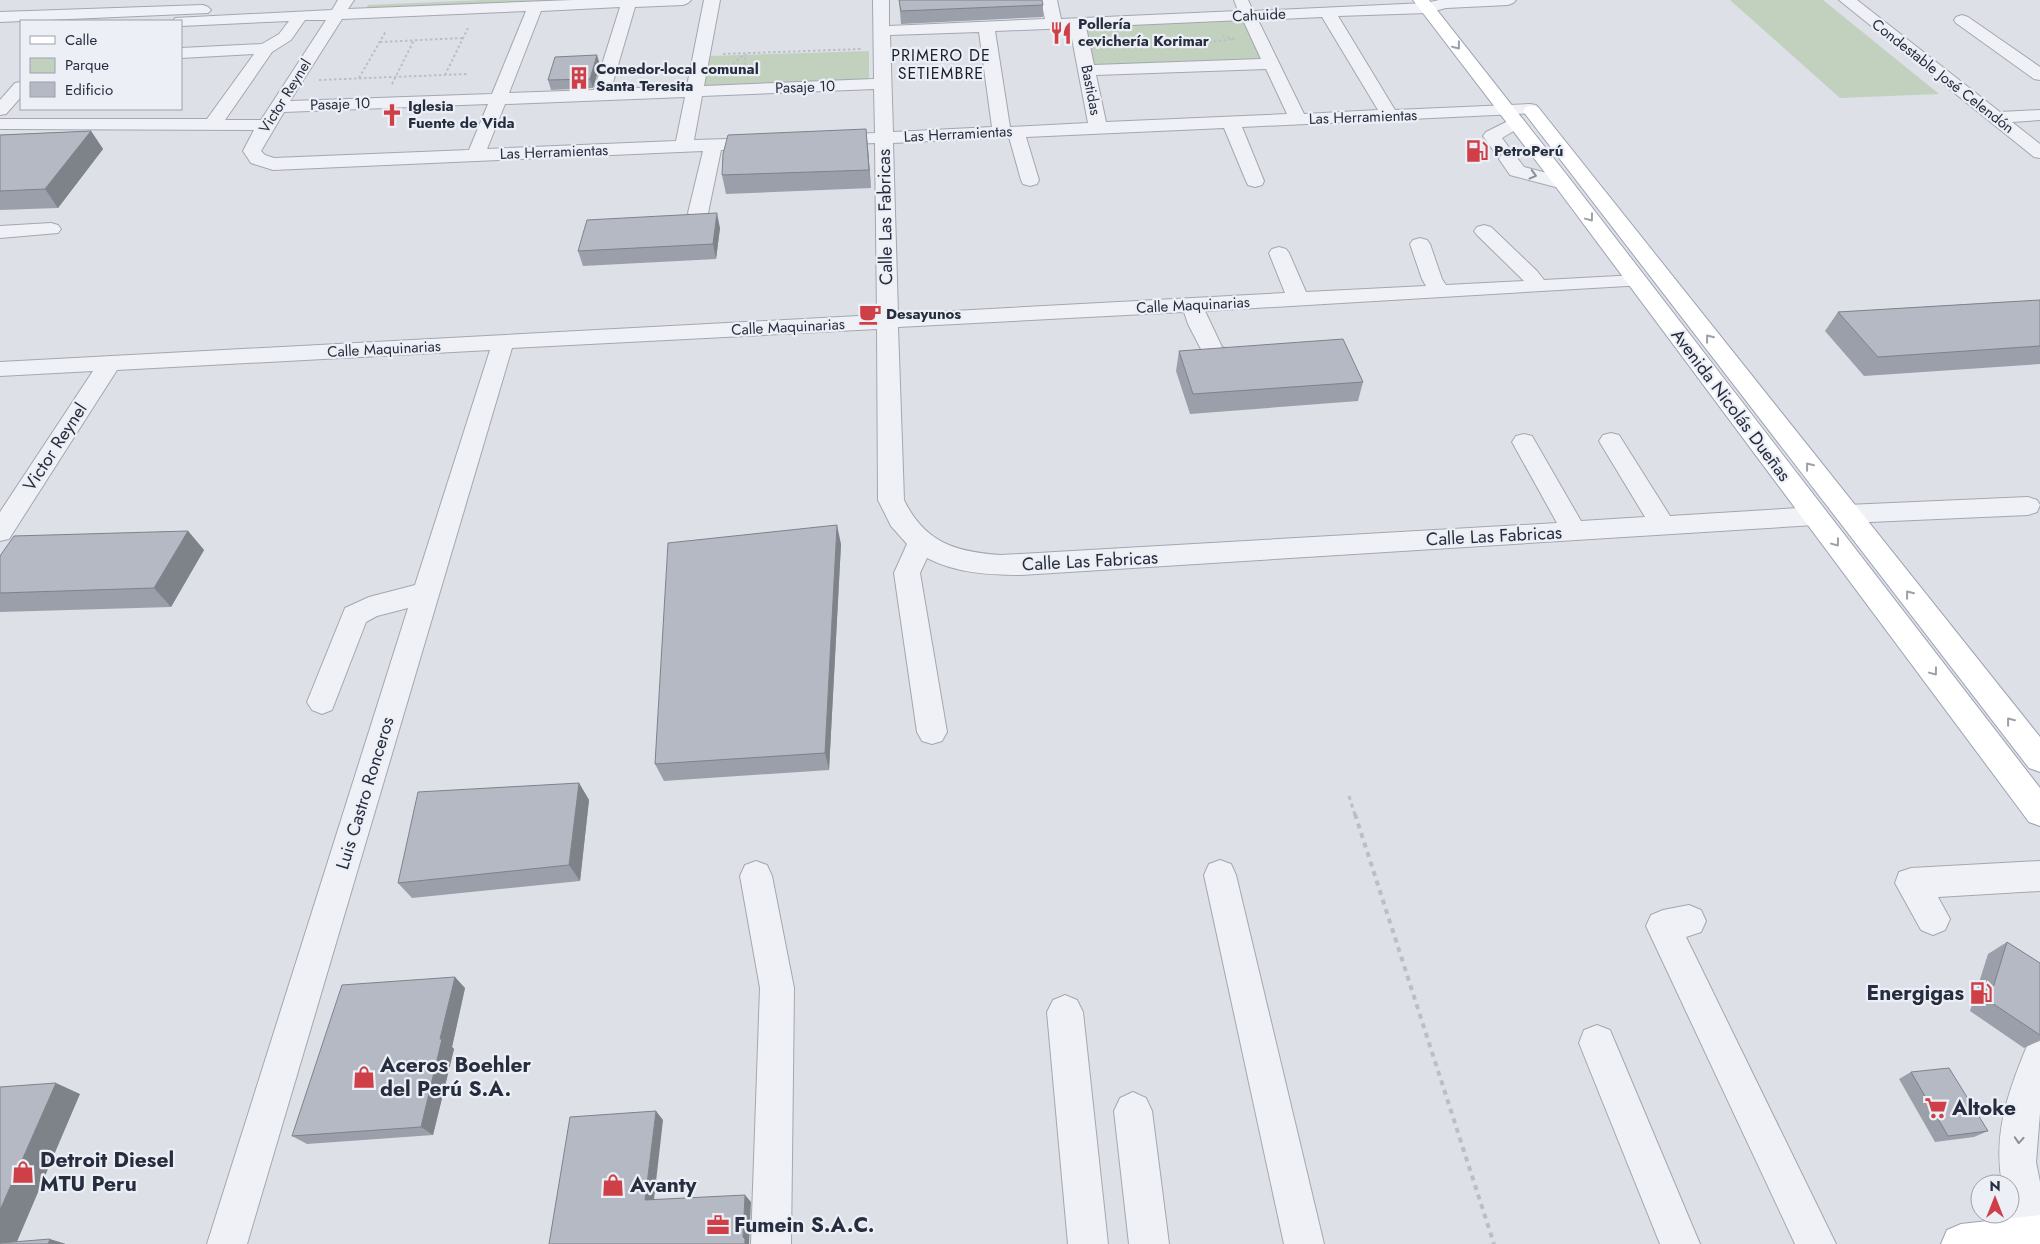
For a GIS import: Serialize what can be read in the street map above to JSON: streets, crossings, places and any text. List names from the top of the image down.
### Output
{
  "streets": {
    "main road": ["Avenida Nicolás Dueñas"],
    "street": [
      "Cahuide",
      "Condestable José Celendón",
      "Pasaje 10",
      "Bastidas",
      "Victor Reynel",
      "Las Herramientas",
      "Calle Las Fabricas",
      "Calle Maquinarias",
      "Luis Castro Ronceros"
    ]
  },
  "crossings": [
    ["Cahuide", "Bastidas"],
    ["Cahuide", "Calle Las Fabricas"],
    ["Cahuide", "Avenida Nicolás Dueñas"],
    ["Pasaje 10", "Victor Reynel"],
    ["Pasaje 10", "Calle Las Fabricas"],
    ["Bastidas", "Las Herramientas"],
    ["Victor Reynel", "Las Herramientas"],
    ["Victor Reynel", "Calle Maquinarias"],
    ["Las Herramientas", "Calle Las Fabricas"],
    ["Las Herramientas", "Avenida Nicolás Dueñas"],
    ["Calle Las Fabricas", "Calle Maquinarias"],
    ["Calle Las Fabricas", "Avenida Nicolás Dueñas"],
    ["Calle Maquinarias", "Avenida Nicolás Dueñas"],
    ["Calle Maquinarias", "Luis Castro Ronceros"]
  ],
  "districts": ["PRIMERO DE SETIEMBRE"],
  "places": {
    "restaurant": ["Pollería cevichería Korimar"],
    "building": ["Comedor-local comunal Santa Teresita"],
    "church": ["Iglesia Fuente de Vida"],
    "fuel station": ["PetroPerú", "Energigas"],
    "cafe": ["Desayunos"],
    "shop": ["Aceros Boehler del Perú S.A.", "Detroit Diesel MTU Peru", "Avanty"],
    "supermarket": ["Altoke"],
    "office": ["Fumein S.A.C."]
  },
  "legend": ["Calle", "Parque", "Edificio"],
  "north": "top"
}
